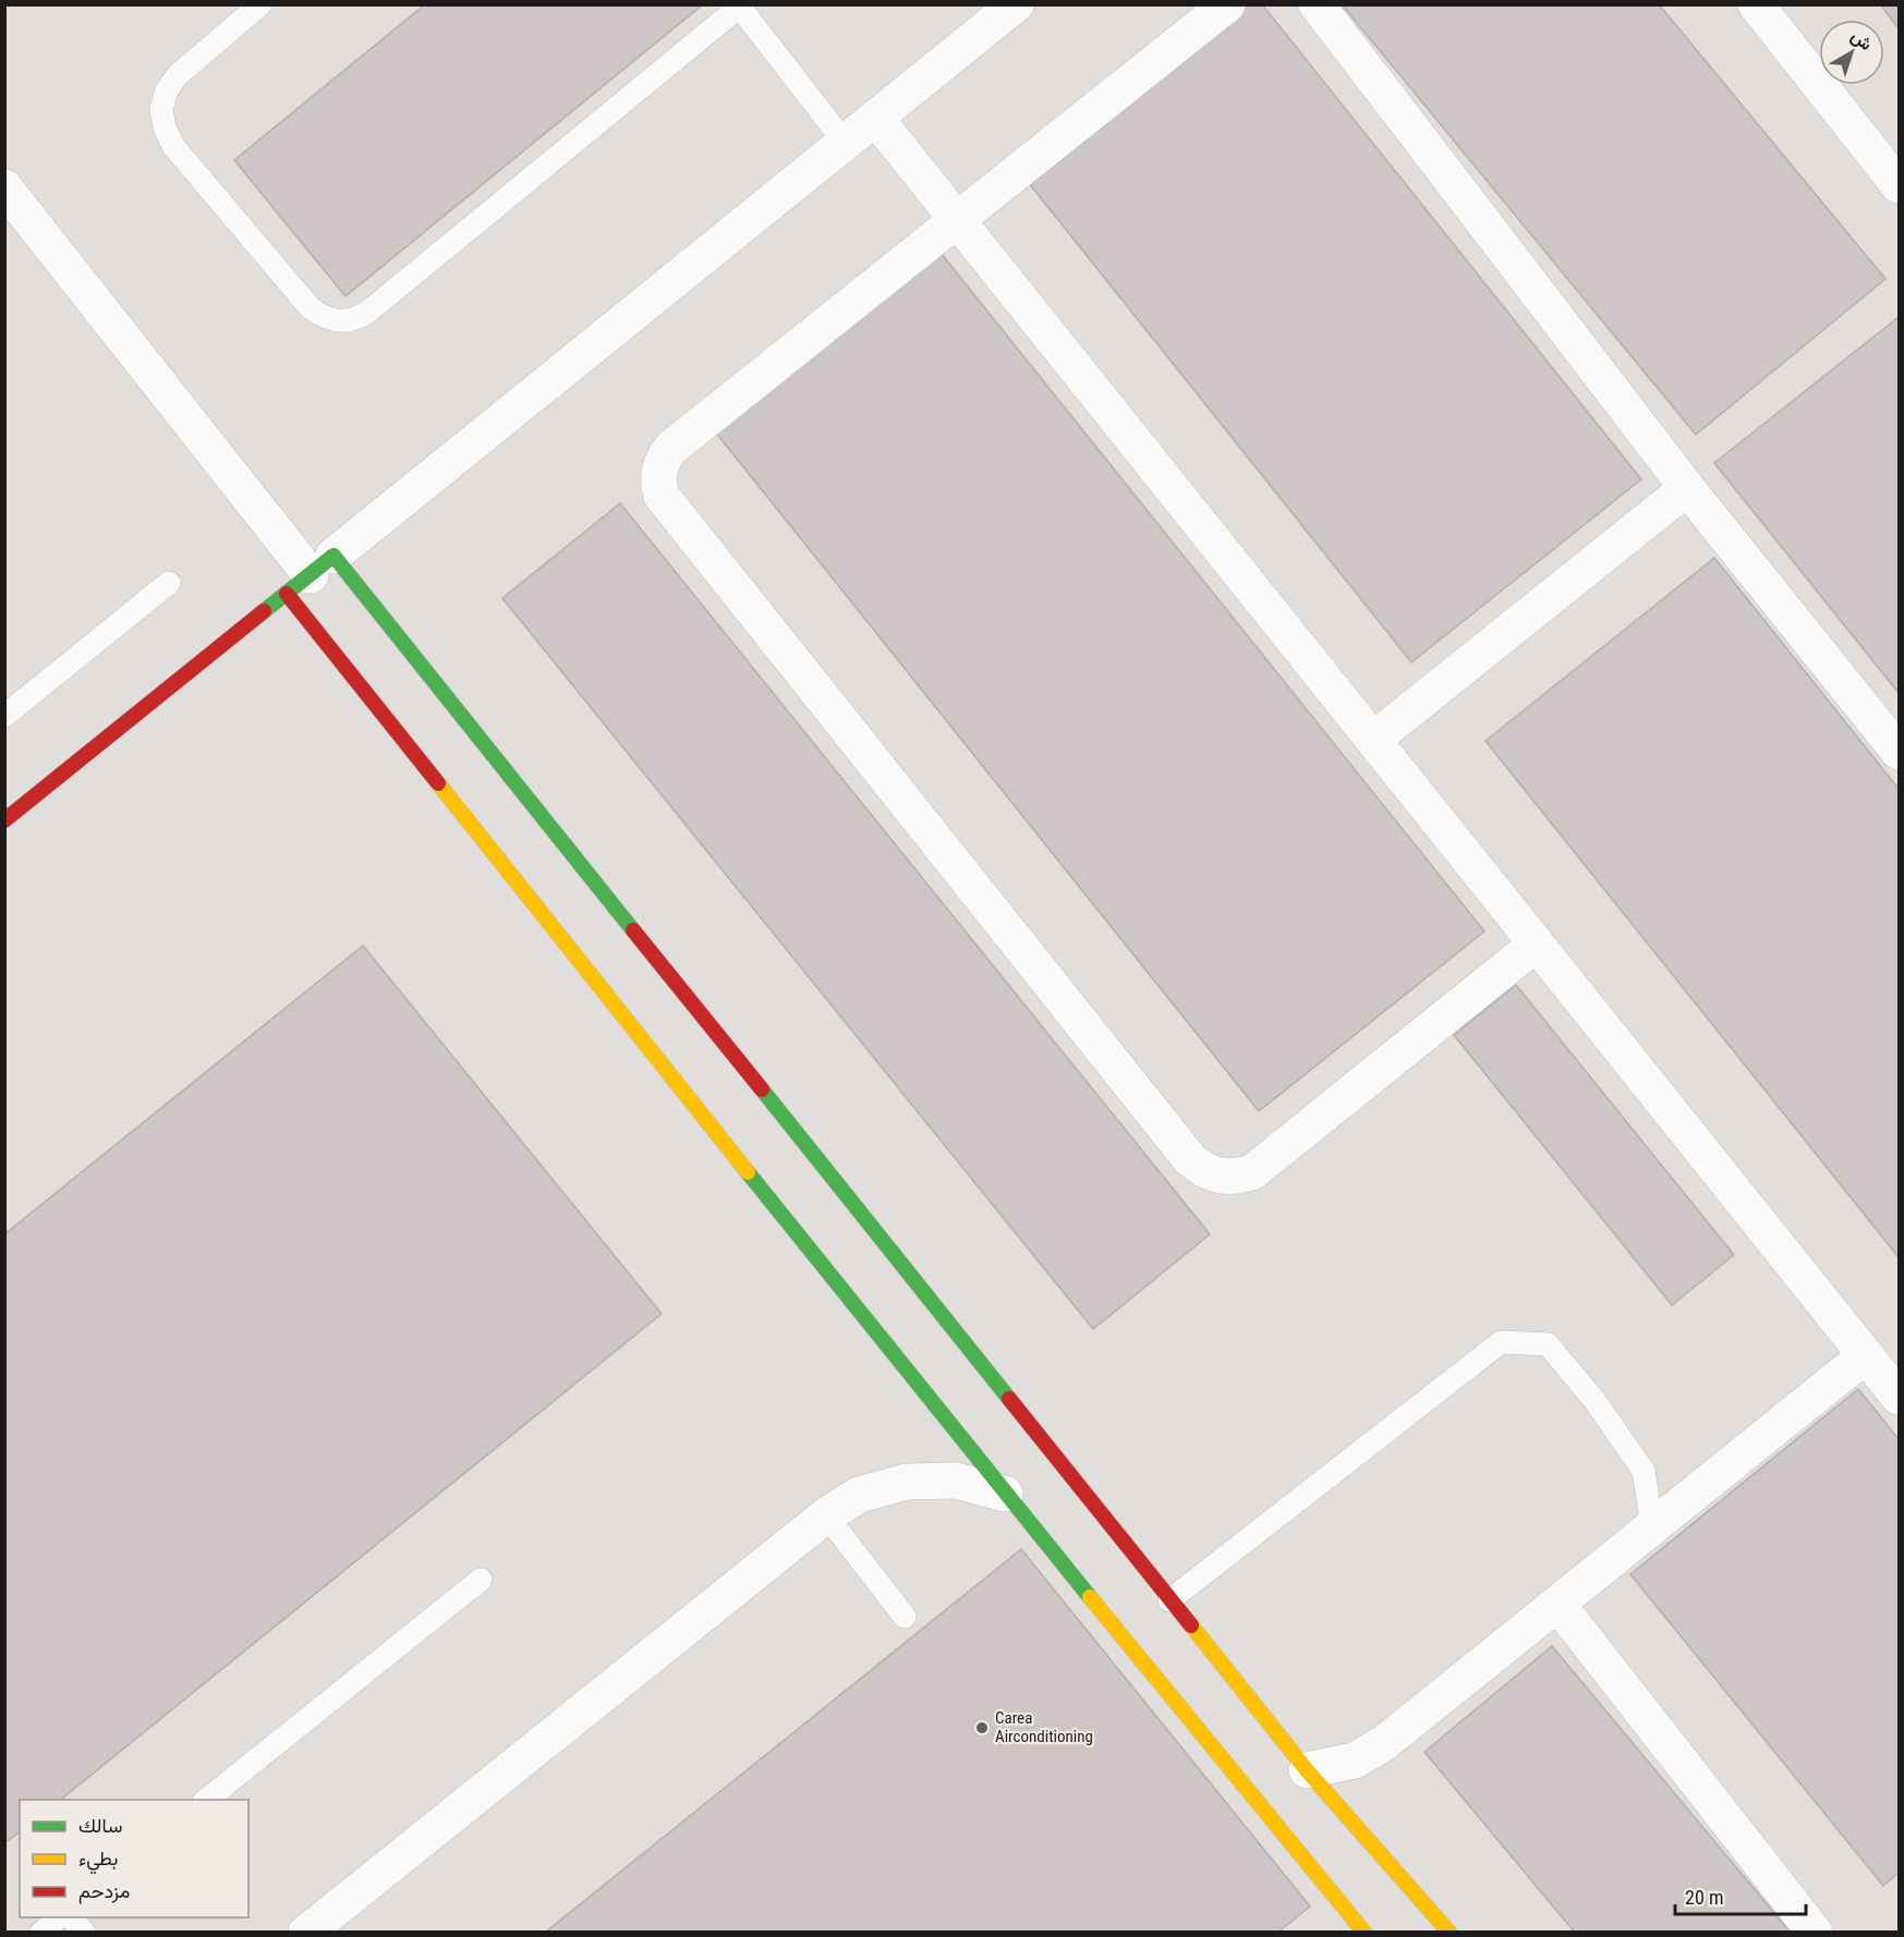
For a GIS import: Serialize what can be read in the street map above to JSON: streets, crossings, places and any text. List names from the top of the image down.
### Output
{
  "places": ["Carea Airconditioning"],
  "legend": ["سالك", "بطيء", "مزدحم"],
  "scale_bar": "20 m",
  "north": "top right"
}
